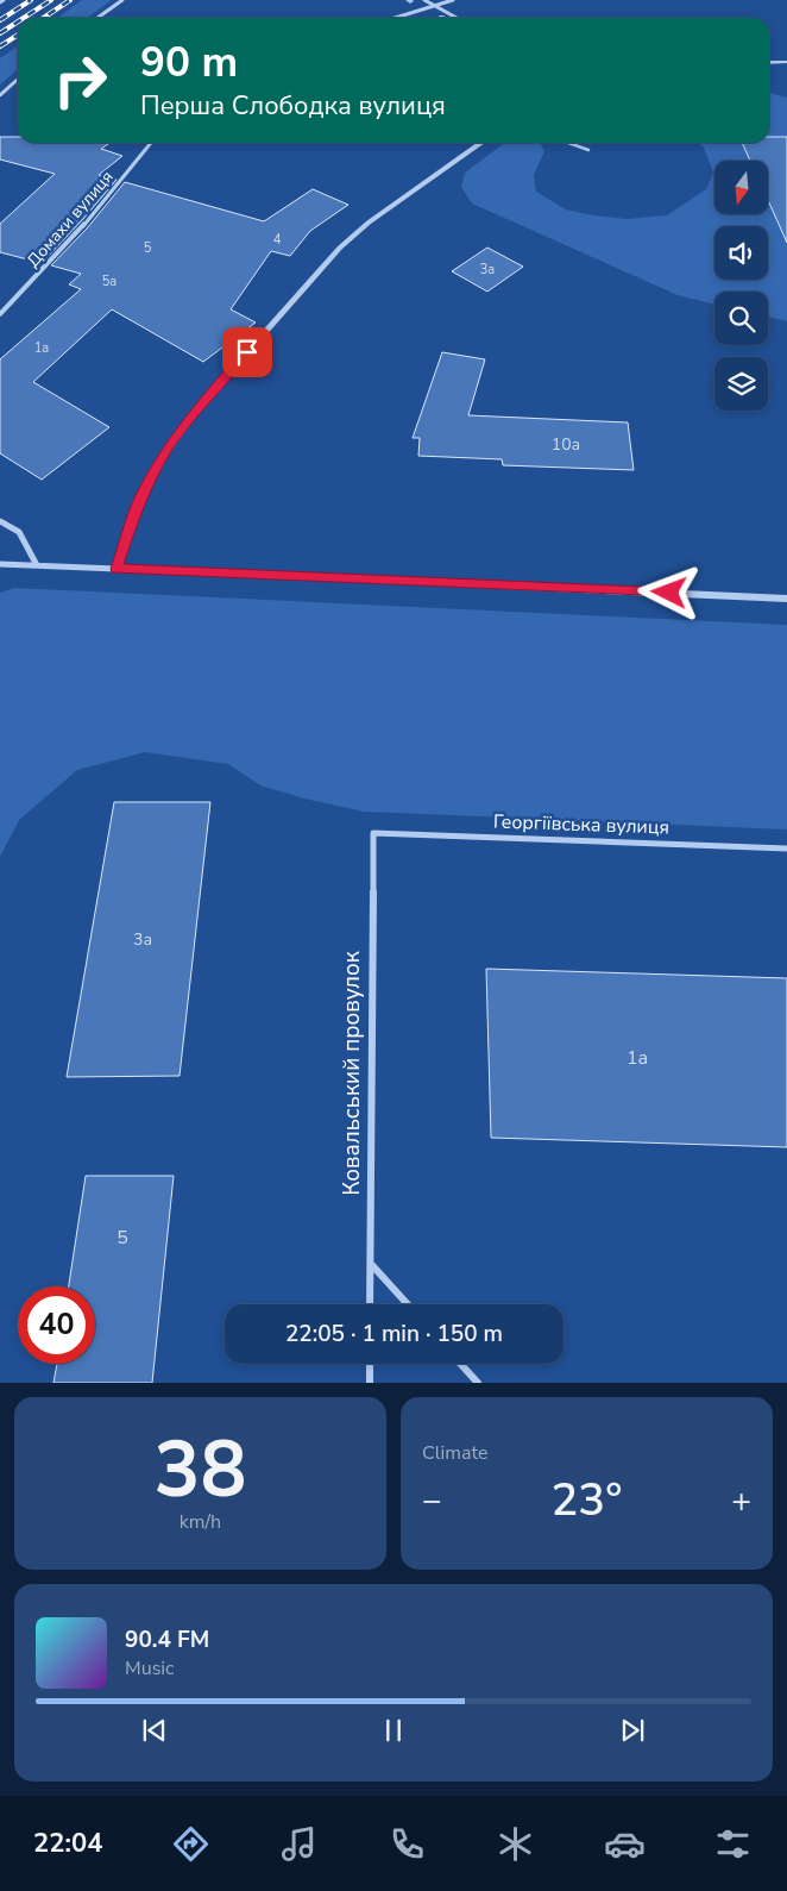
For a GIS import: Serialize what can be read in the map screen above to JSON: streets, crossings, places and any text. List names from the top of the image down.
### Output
{
  "streets": {
    "street": ["Домахи вулиця", "Георгіївська вулиця", "Ковальський провулок"]
  },
  "crossings": [
    ["Георгіївська вулиця", "Ковальський провулок"]
  ],
  "house_numbers": [
    "4",
    "5",
    "3а",
    "5а",
    "1а",
    "10а",
    "3а",
    "1а",
    "5"
  ],
  "north": "bottom",
  "page": {
    "turn": ["90 m", "Перша Слободка вулиця"],
    "limit": "40",
    "trip": "22:05 · 1 min · 150 m",
    "tile": [
      ["38", "km/h"],
      "Climate"
    ],
    "heat": ["−", "23°", "+"],
    "song": ["90.4 FM", "Music"],
    "tabs": "22:04"
  }
}
